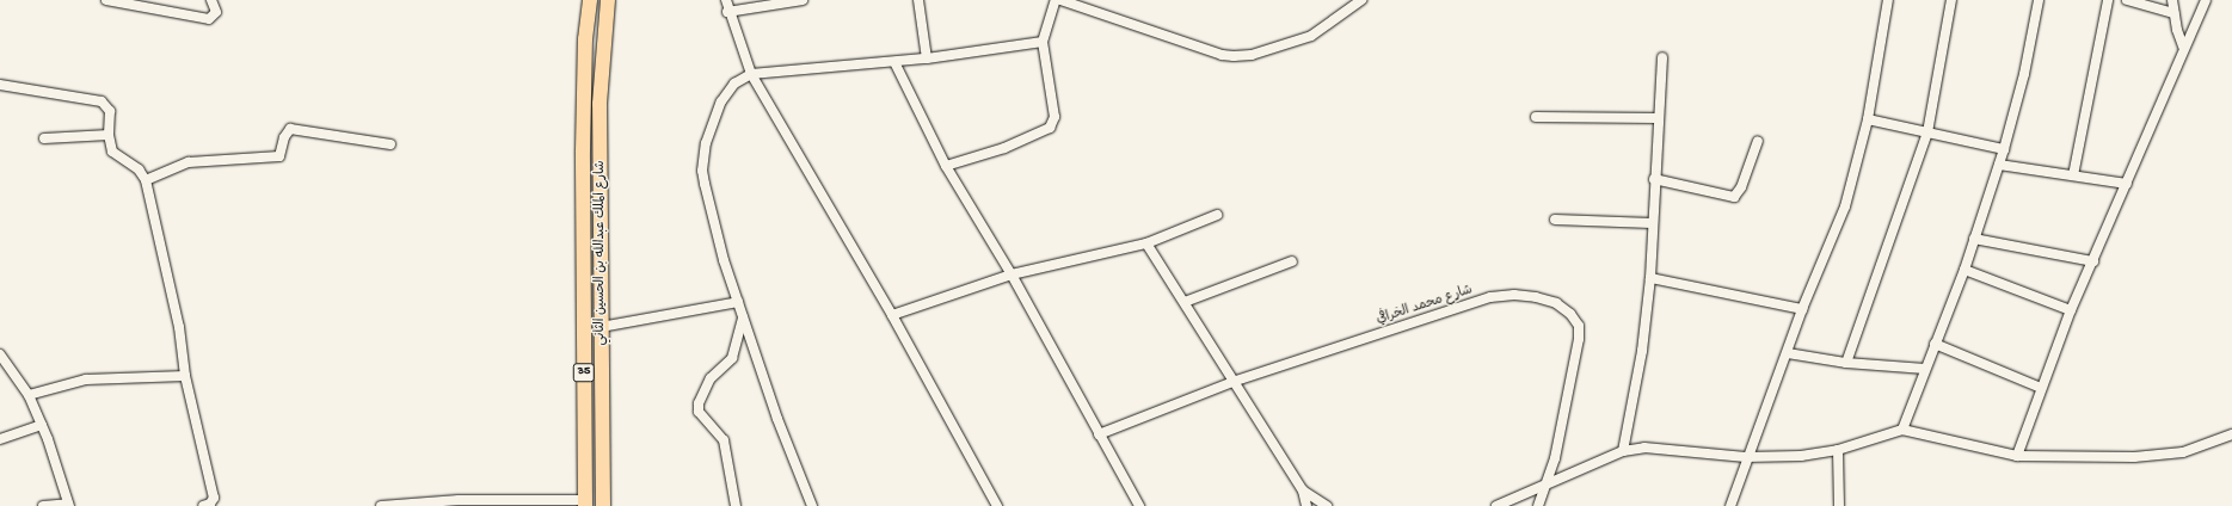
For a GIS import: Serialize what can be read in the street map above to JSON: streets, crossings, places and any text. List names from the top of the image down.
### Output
{
  "streets": {
    "highway": ["شارع الملك عبدالله بن الحسين الثاني", "35"],
    "street": ["شارع محمد الخرافي"]
  }
}
